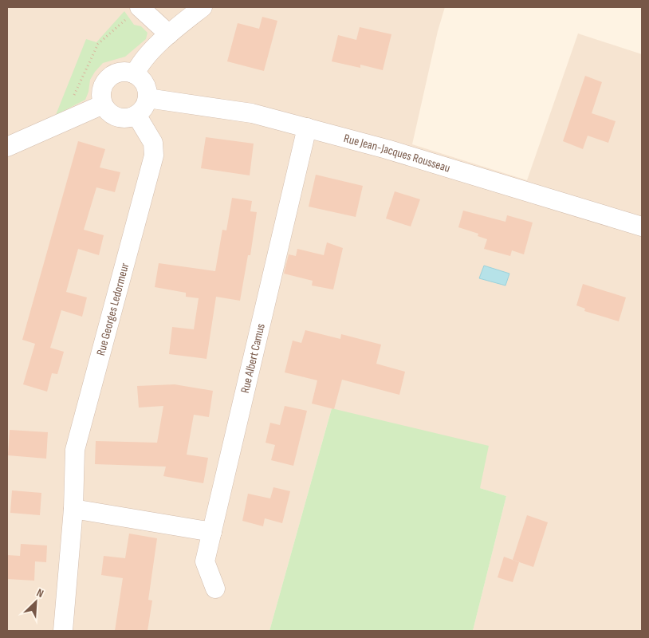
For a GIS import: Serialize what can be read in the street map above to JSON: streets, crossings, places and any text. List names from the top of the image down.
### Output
{
  "streets": {
    "street": ["Rue Jean-Jacques Rousseau", "Rue Georges Ledormeur", "Rue Albert Camus"]
  },
  "crossings": [
    ["Rue Jean-Jacques Rousseau", "Rue Georges Ledormeur"],
    ["Rue Jean-Jacques Rousseau", "Rue Albert Camus"]
  ],
  "north": "top right"
}
